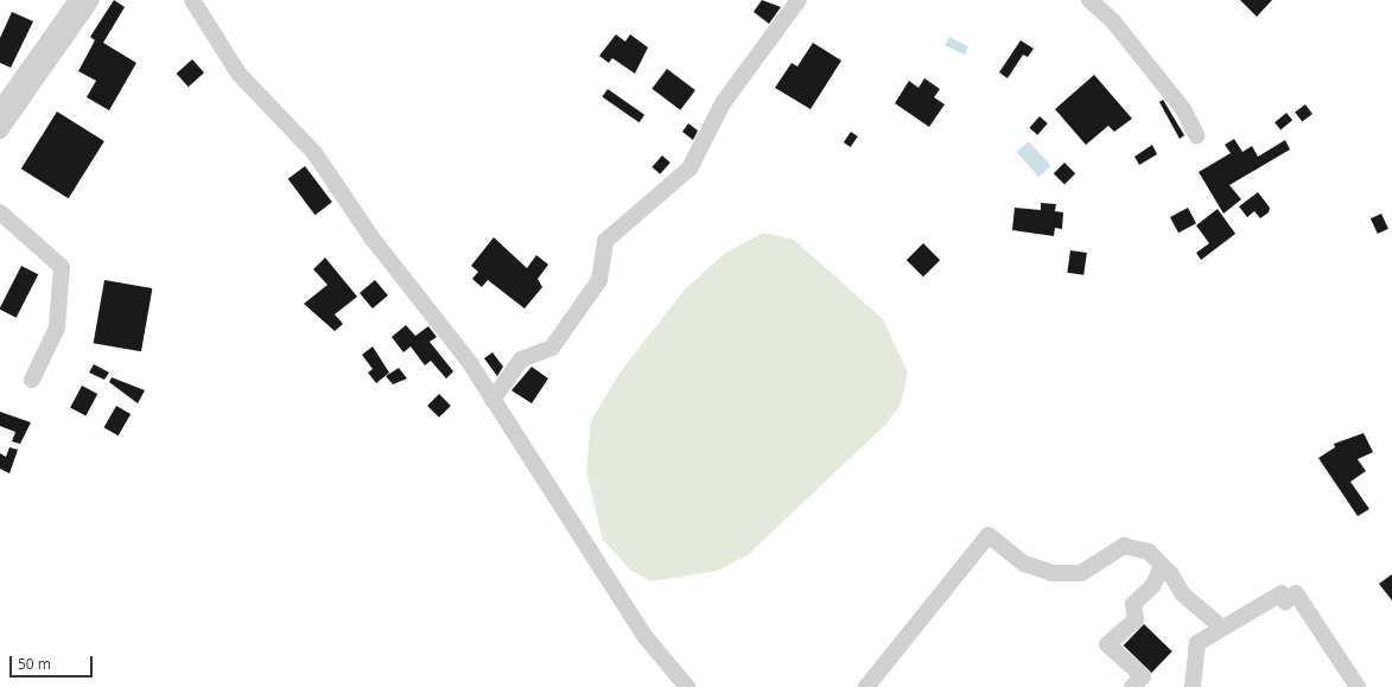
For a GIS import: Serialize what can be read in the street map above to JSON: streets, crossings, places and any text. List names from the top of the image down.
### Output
{
  "scale_bar": "50 m"
}
